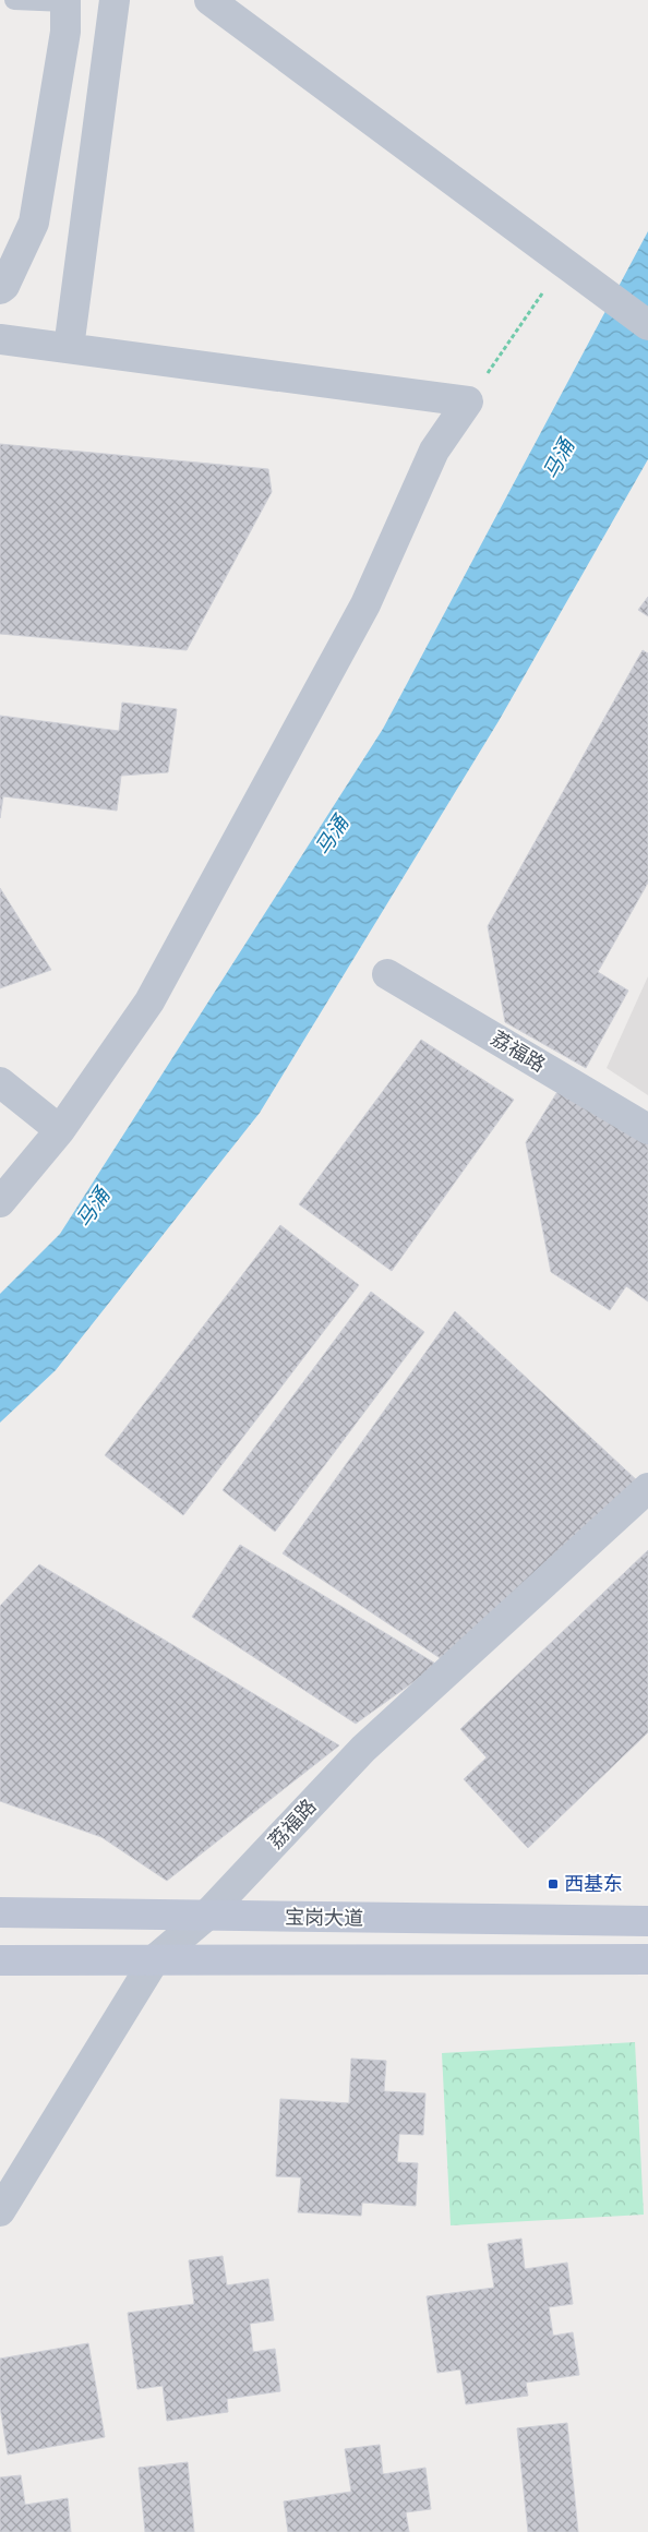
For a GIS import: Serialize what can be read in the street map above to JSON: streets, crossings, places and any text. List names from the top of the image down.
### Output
{
  "streets": {
    "main road": ["宝岗大道"],
    "street": ["荔福路"]
  },
  "crossings": [
    ["荔福路", "宝岗大道"]
  ],
  "water": ["马涌"],
  "places": {
    "transit": ["西基东"]
  }
}
